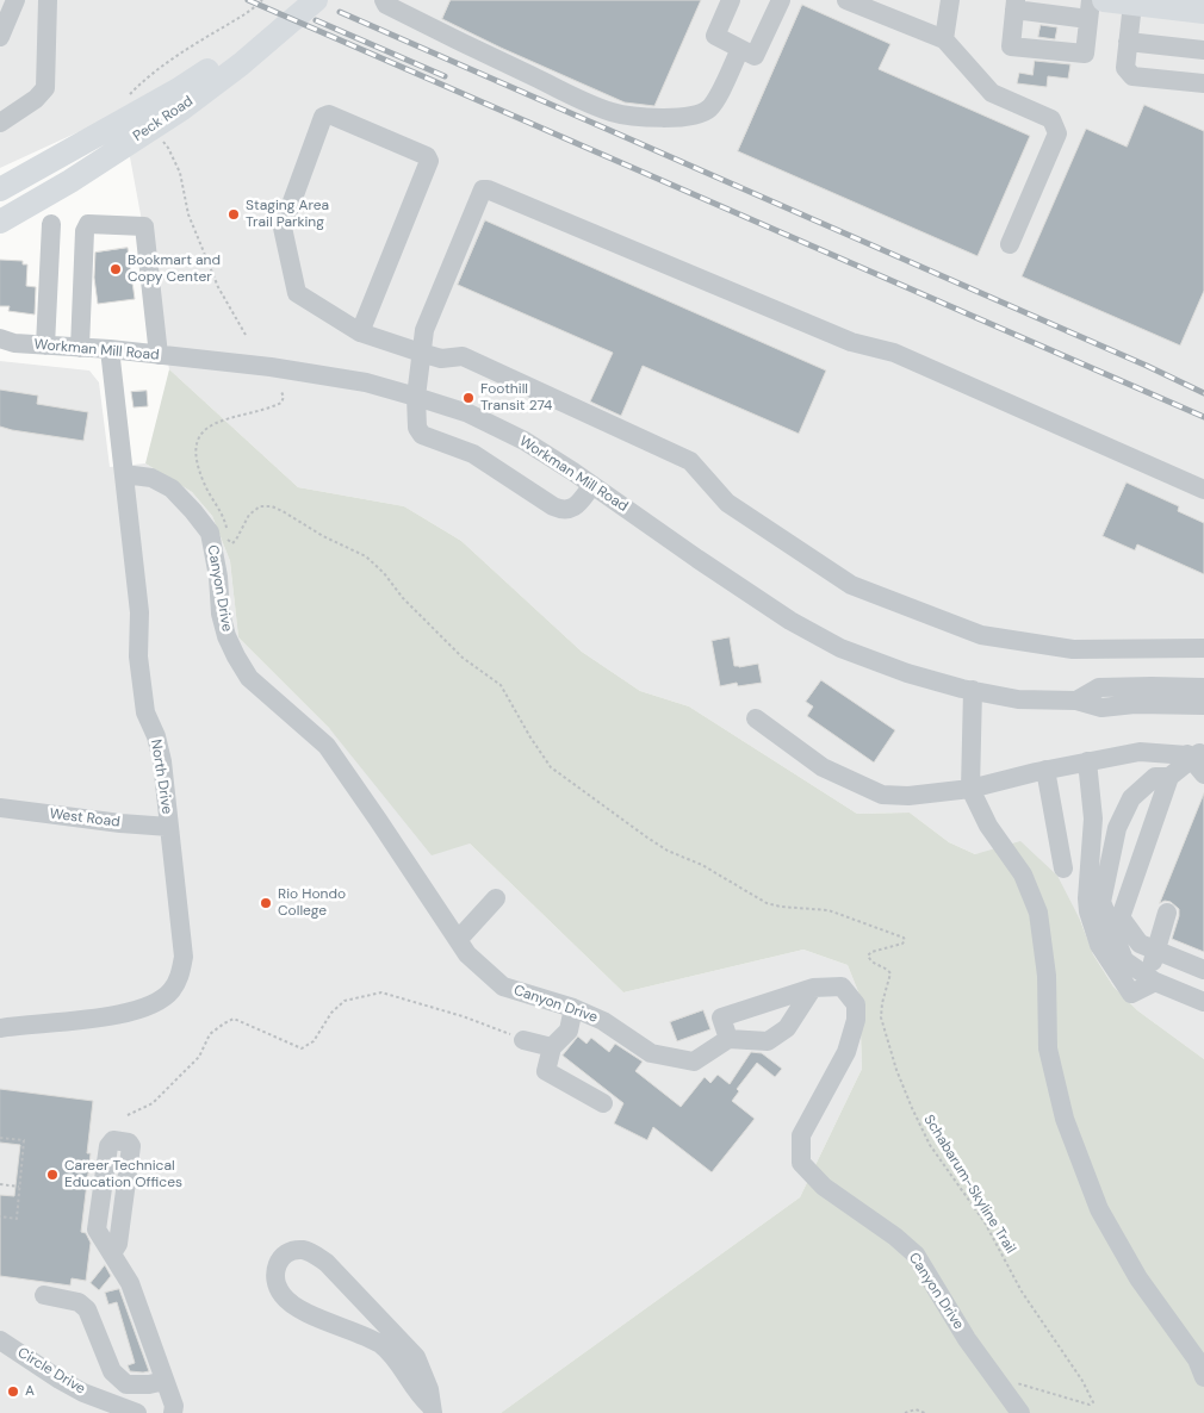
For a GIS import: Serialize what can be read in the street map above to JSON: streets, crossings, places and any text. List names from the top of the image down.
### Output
{
  "streets": {
    "main road": ["Peck Road"],
    "street": [
      "Workman Mill Road",
      "Canyon Drive",
      "North Drive",
      "West Road",
      "Circle Drive"
    ],
    "path": ["Schabarum-Skyline Trail"]
  },
  "crossings": [
    ["Workman Mill Road", "North Drive"],
    ["Canyon Drive", "North Drive"],
    ["North Drive", "West Road"]
  ],
  "places": [
    "Staging Area Trail Parking",
    "Bookmart and Copy Center",
    "Foothill Transit 274",
    "Rio Hondo College",
    "Career Technical Education Offices",
    "A"
  ]
}
